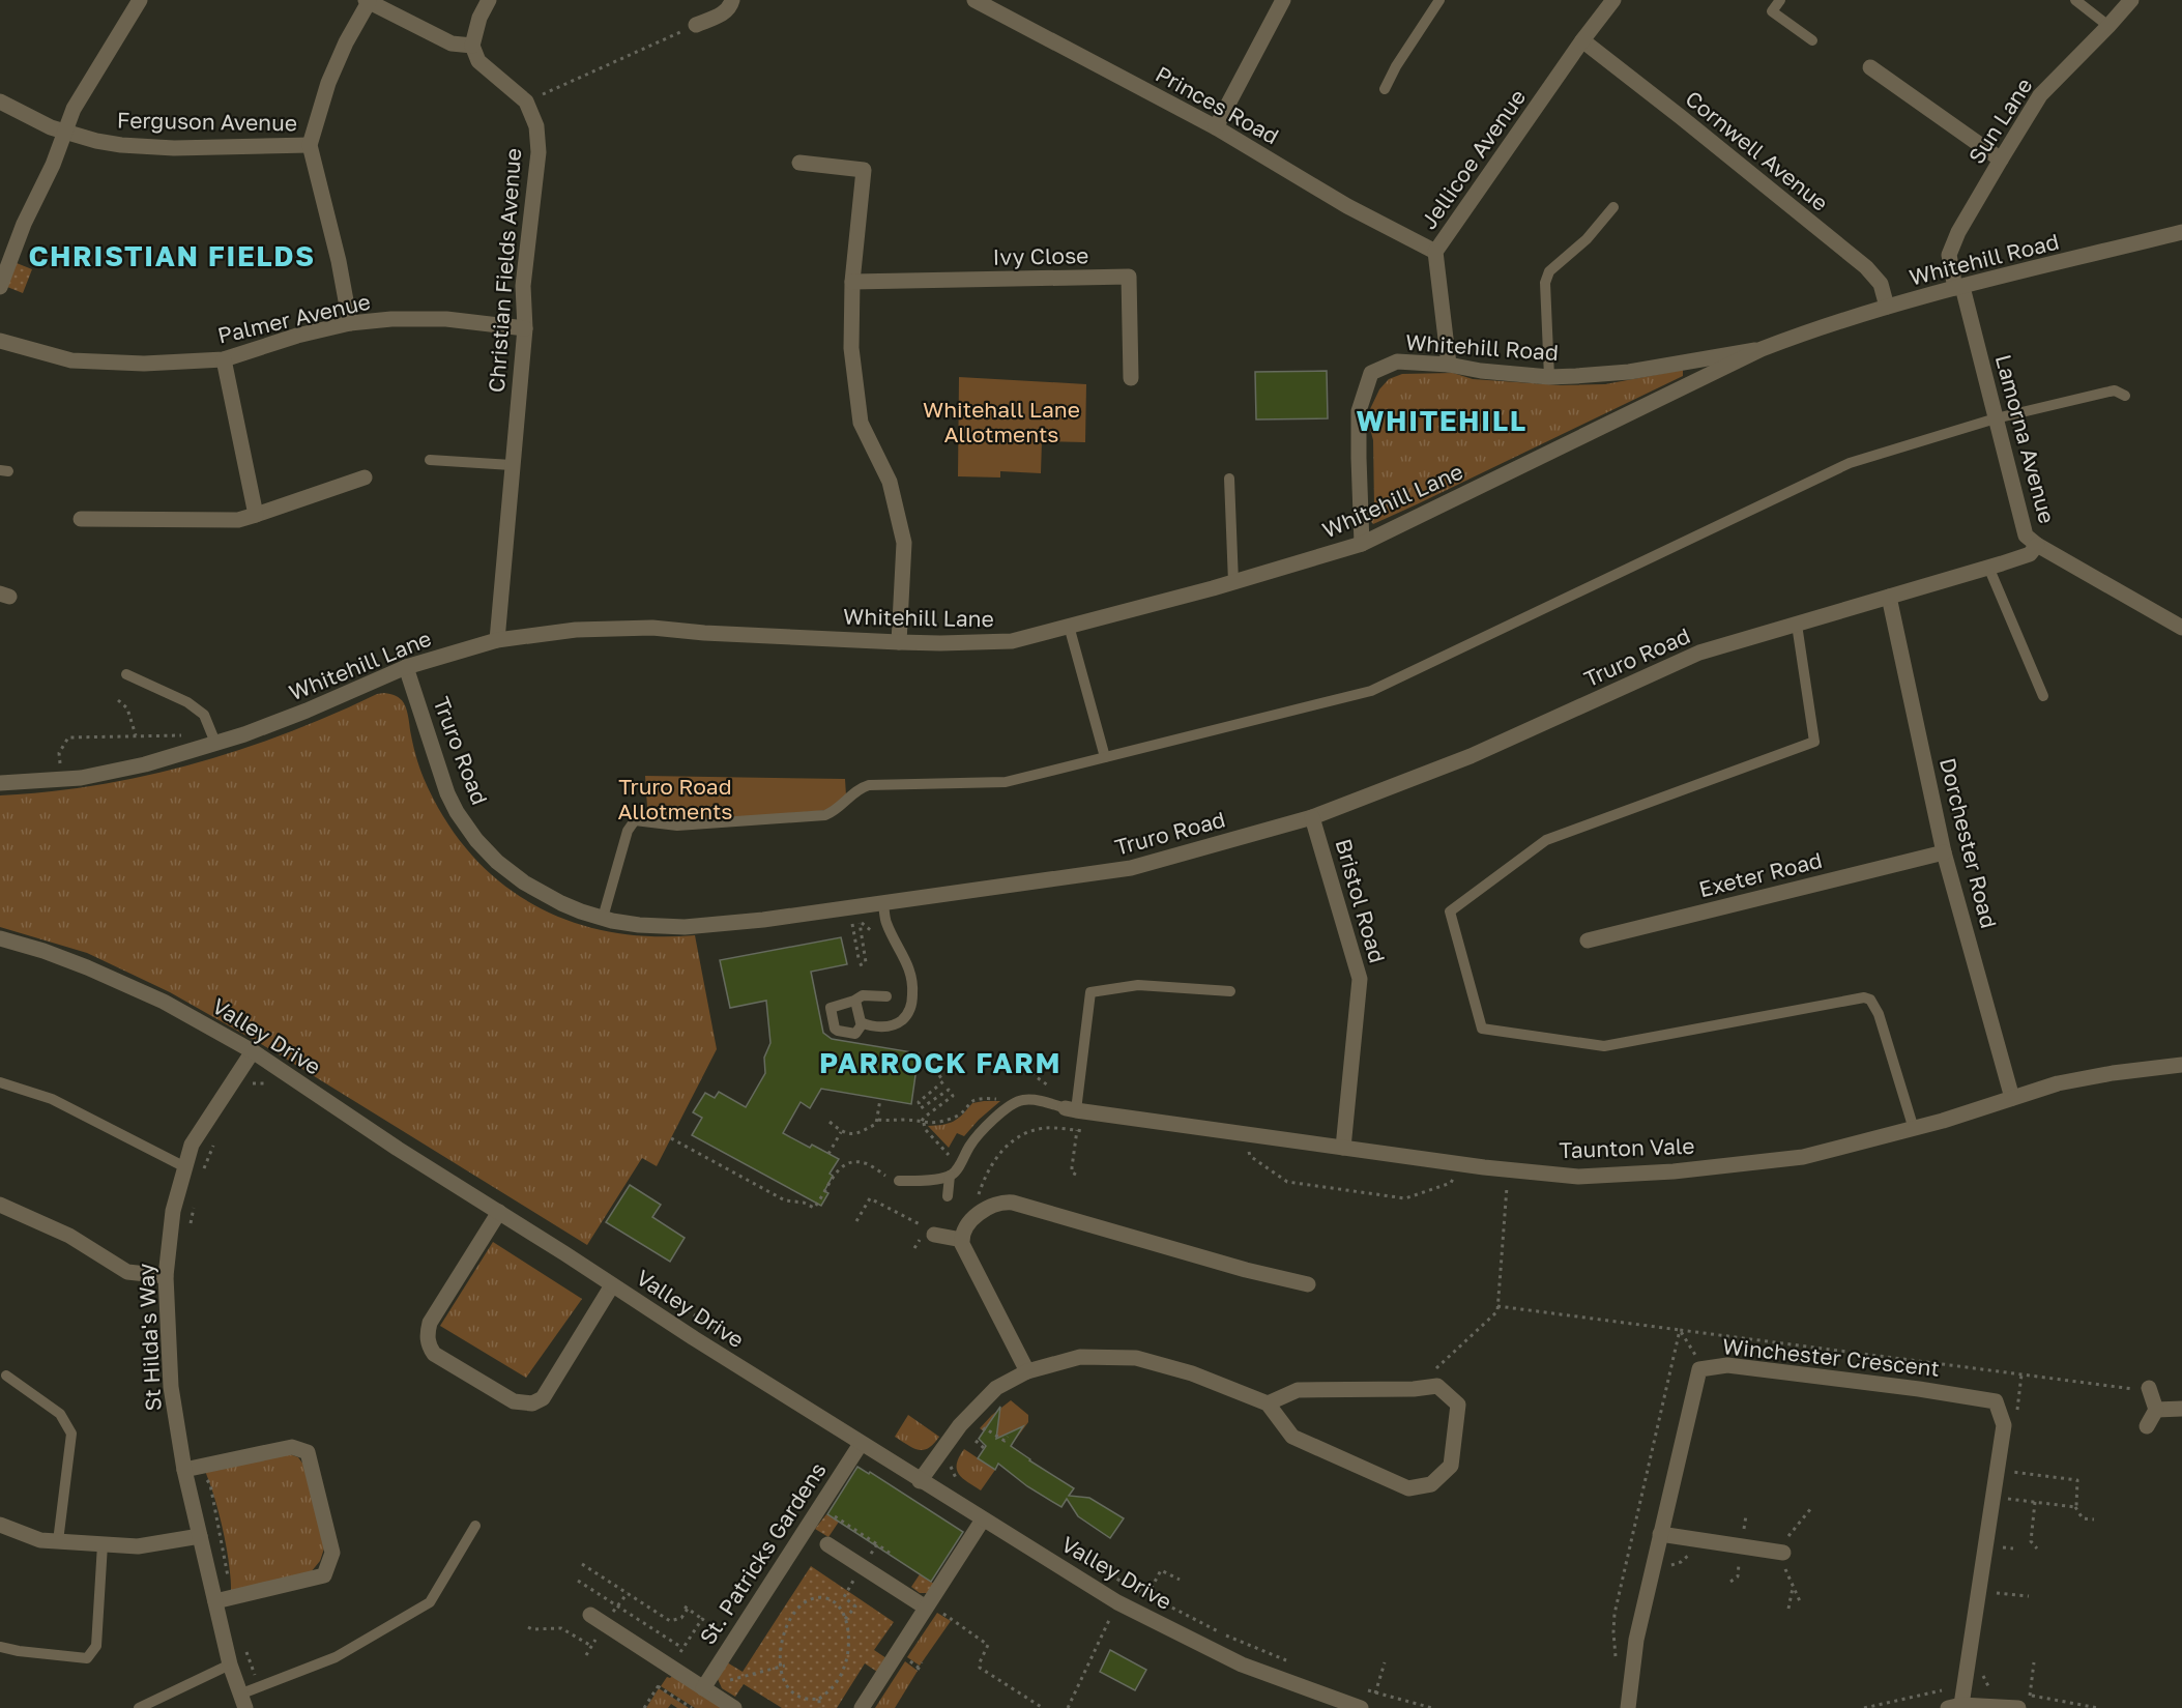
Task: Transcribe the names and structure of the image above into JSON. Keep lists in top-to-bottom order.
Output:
{
  "streets": {
    "street": [
      "Princes Road",
      "Sun Lane",
      "Ferguson Avenue",
      "Cornwell Avenue",
      "Jellicoe Avenue",
      "Ivy Close",
      "Whitehill Road",
      "Christian Fields Avenue",
      "Palmer Avenue",
      "Lamorna Avenue",
      "Whitehill Lane",
      "Truro Road",
      "Dorchester Road",
      "Exeter Road",
      "Bristol Road",
      "Valley Drive",
      "Taunton Vale",
      "St Hilda's Way",
      "Winchester Crescent",
      "St. Patricks Gardens"
    ]
  },
  "crossings": [
    ["Princes Road", "Jellicoe Avenue"],
    ["Sun Lane", "Whitehill Road"],
    ["Sun Lane", "Lamorna Avenue"],
    ["Cornwell Avenue", "Jellicoe Avenue"],
    ["Cornwell Avenue", "Whitehill Road"],
    ["Jellicoe Avenue", "Whitehill Road"],
    ["Whitehill Road", "Lamorna Avenue"],
    ["Whitehill Road", "Whitehill Lane"],
    ["Christian Fields Avenue", "Palmer Avenue"],
    ["Christian Fields Avenue", "Whitehill Lane"],
    ["Lamorna Avenue", "Truro Road"],
    ["Whitehill Lane", "Truro Road"],
    ["Truro Road", "Dorchester Road"],
    ["Truro Road", "Bristol Road"],
    ["Dorchester Road", "Exeter Road"],
    ["Dorchester Road", "Taunton Vale"],
    ["Bristol Road", "Taunton Vale"],
    ["Valley Drive", "St Hilda's Way"],
    ["Valley Drive", "St. Patricks Gardens"]
  ],
  "districts": ["CHRISTIAN FIELDS", "WHITEHILL", "PARROCK FARM"],
  "parks": ["Whitehall Lane Allotments", "Truro Road Allotments"]
}
